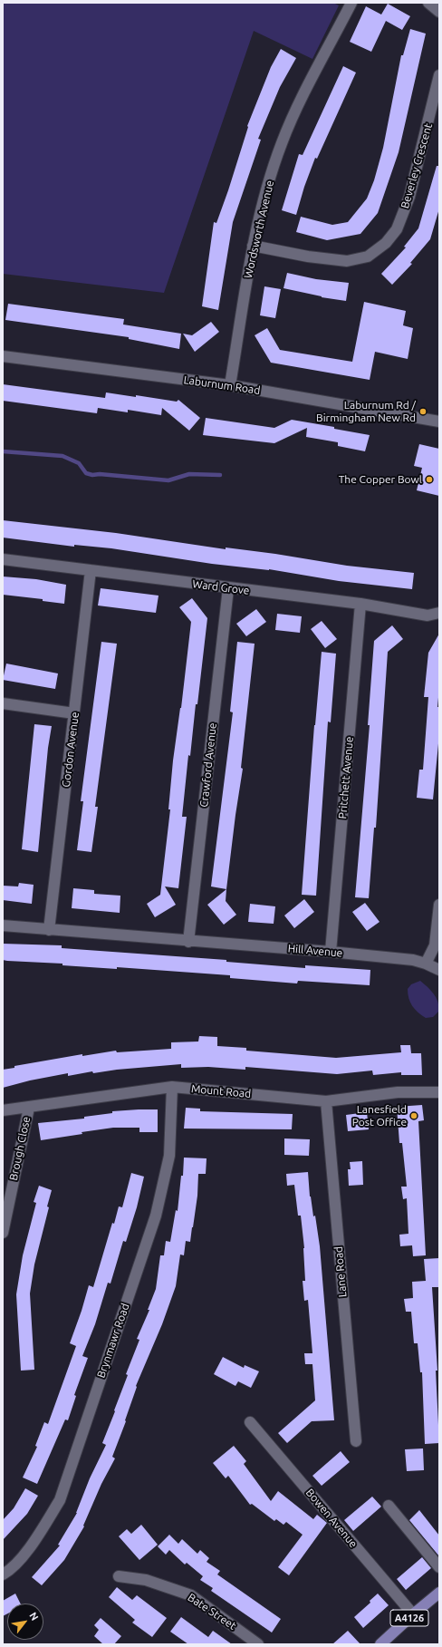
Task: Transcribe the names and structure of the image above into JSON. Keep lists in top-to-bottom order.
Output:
{
  "streets": {
    "main road": ["A4126"],
    "street": [
      "Beverley Crescent",
      "Wordsworth Avenue",
      "Laburnum Road",
      "Ward Grove",
      "Gordon Avenue",
      "Crawford Avenue",
      "Pritchett Avenue",
      "Hill Avenue",
      "Mount Road",
      "Brough Close",
      "Lane Road",
      "Brynmawr Road",
      "Bowen Avenue",
      "Bate Street"
    ]
  },
  "crossings": [
    ["Beverley Crescent", "Wordsworth Avenue"],
    ["Wordsworth Avenue", "Laburnum Road"],
    ["Ward Grove", "Gordon Avenue"],
    ["Ward Grove", "Crawford Avenue"],
    ["Ward Grove", "Pritchett Avenue"],
    ["Gordon Avenue", "Hill Avenue"],
    ["Crawford Avenue", "Hill Avenue"],
    ["Pritchett Avenue", "Hill Avenue"],
    ["Mount Road", "Brough Close"],
    ["Mount Road", "Lane Road"],
    ["Mount Road", "Brynmawr Road"],
    ["Bowen Avenue", "A4126"]
  ],
  "places": ["Laburnum Rd / Birmingham New Rd", "The Copper Bowl", "Lanesfield Post Office"],
  "north": "top right"
}
